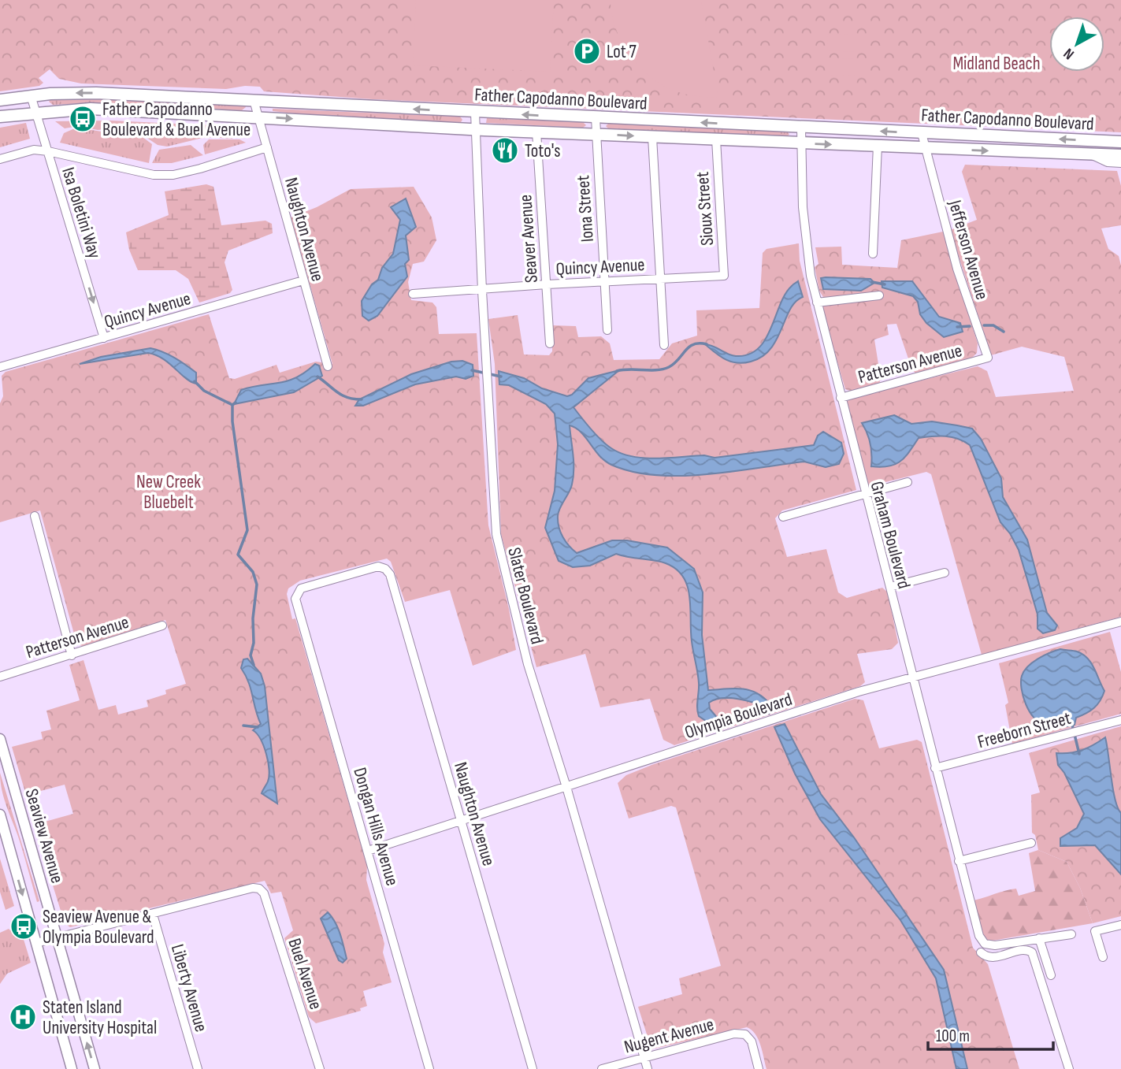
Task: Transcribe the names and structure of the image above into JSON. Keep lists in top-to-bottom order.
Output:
{
  "streets": {
    "main road": ["Father Capodanno Boulevard"],
    "street": [
      "Iona Street",
      "Sioux Street",
      "Isa Boletini Way",
      "Naughton Avenue",
      "Seaver Avenue",
      "Jefferson Avenue",
      "Quincy Avenue",
      "Patterson Avenue",
      "Graham Boulevard",
      "Slater Boulevard",
      "Olympia Boulevard",
      "Freeborn Street",
      "Dongan Hills Avenue",
      "Seaview Avenue",
      "Buel Avenue",
      "Liberty Avenue",
      "Nugent Avenue"
    ]
  },
  "crossings": [
    ["Father Capodanno Boulevard", "Iona Street"],
    ["Father Capodanno Boulevard", "Sioux Street"],
    ["Father Capodanno Boulevard", "Isa Boletini Way"],
    ["Father Capodanno Boulevard", "Naughton Avenue"],
    ["Father Capodanno Boulevard", "Seaver Avenue"],
    ["Father Capodanno Boulevard", "Jefferson Avenue"],
    ["Father Capodanno Boulevard", "Graham Boulevard"],
    ["Father Capodanno Boulevard", "Slater Boulevard"],
    ["Iona Street", "Quincy Avenue"],
    ["Sioux Street", "Quincy Avenue"],
    ["Isa Boletini Way", "Quincy Avenue"],
    ["Naughton Avenue", "Quincy Avenue"],
    ["Naughton Avenue", "Olympia Boulevard"],
    ["Naughton Avenue", "Dongan Hills Avenue"],
    ["Seaver Avenue", "Quincy Avenue"],
    ["Jefferson Avenue", "Patterson Avenue"],
    ["Quincy Avenue", "Slater Boulevard"],
    ["Patterson Avenue", "Graham Boulevard"],
    ["Graham Boulevard", "Olympia Boulevard"],
    ["Graham Boulevard", "Freeborn Street"],
    ["Slater Boulevard", "Olympia Boulevard"],
    ["Slater Boulevard", "Nugent Avenue"],
    ["Olympia Boulevard", "Dongan Hills Avenue"],
    ["Buel Avenue", "Liberty Avenue"]
  ],
  "one_way": ["Isa Boletini Way"],
  "parks": ["Midland Beach", "New Creek Bluebelt"],
  "places": {
    "parking": ["Lot 7"],
    "bus stop": ["Father Capodanno Boulevard & Buel Avenue", "Seaview Avenue & Olympia Boulevard"],
    "restaurant": ["Toto's"],
    "hospital": ["Staten Island University Hospital"]
  },
  "scale_bar": "100 m",
  "north": "bottom left"
}
